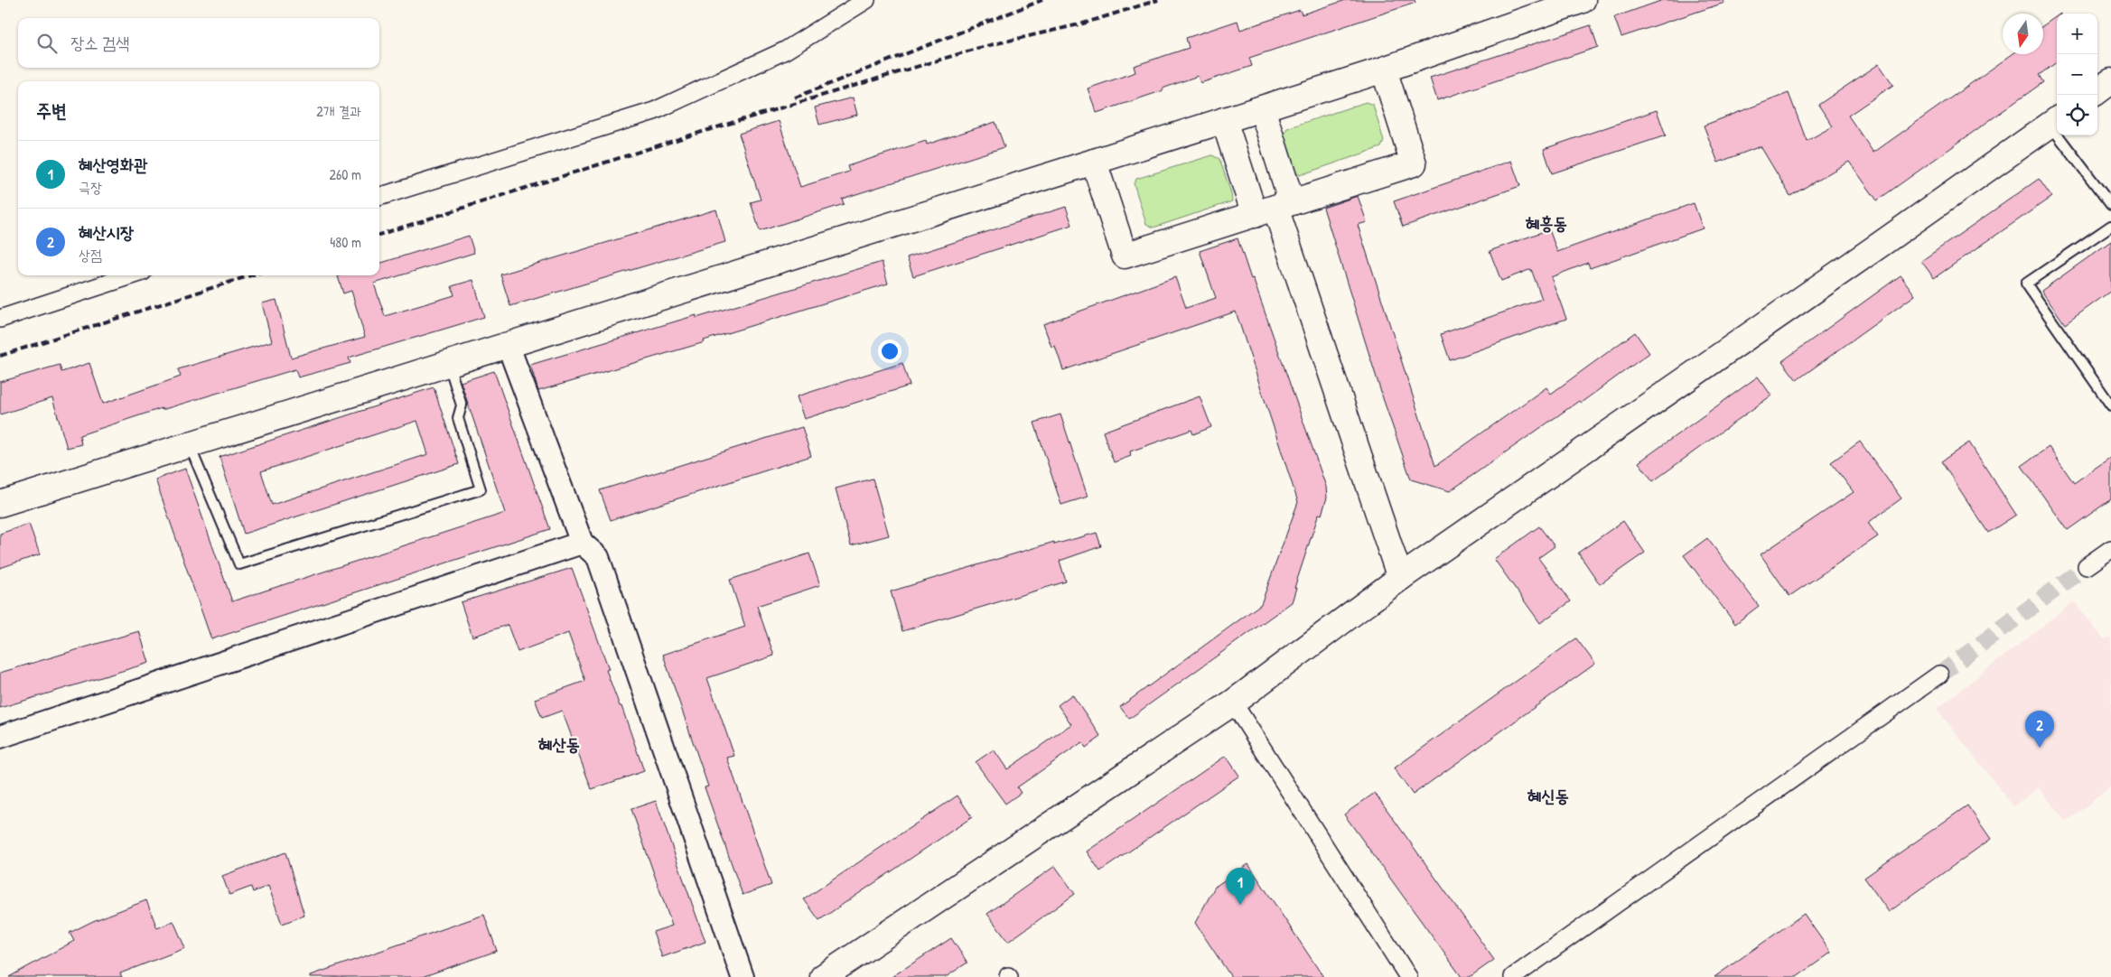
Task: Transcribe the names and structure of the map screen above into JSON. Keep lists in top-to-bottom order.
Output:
{
  "districts": ["혜흥동", "혜산동", "혜신동"],
  "north": "bottom",
  "page": {
    "map_buttons": ["+", "−"],
    "search": "장소 검색",
    "heading": ["주변", "2개 결과"],
    "list": [
      {
        "mark": "1",
        "name": "혜산영화관",
        "note": "극장",
        "value": "260 m"
      },
      {
        "mark": "2",
        "name": "혜산시장",
        "note": "상점",
        "value": "480 m"
      }
    ],
    "pins": ["2", "1"]
  }
}
